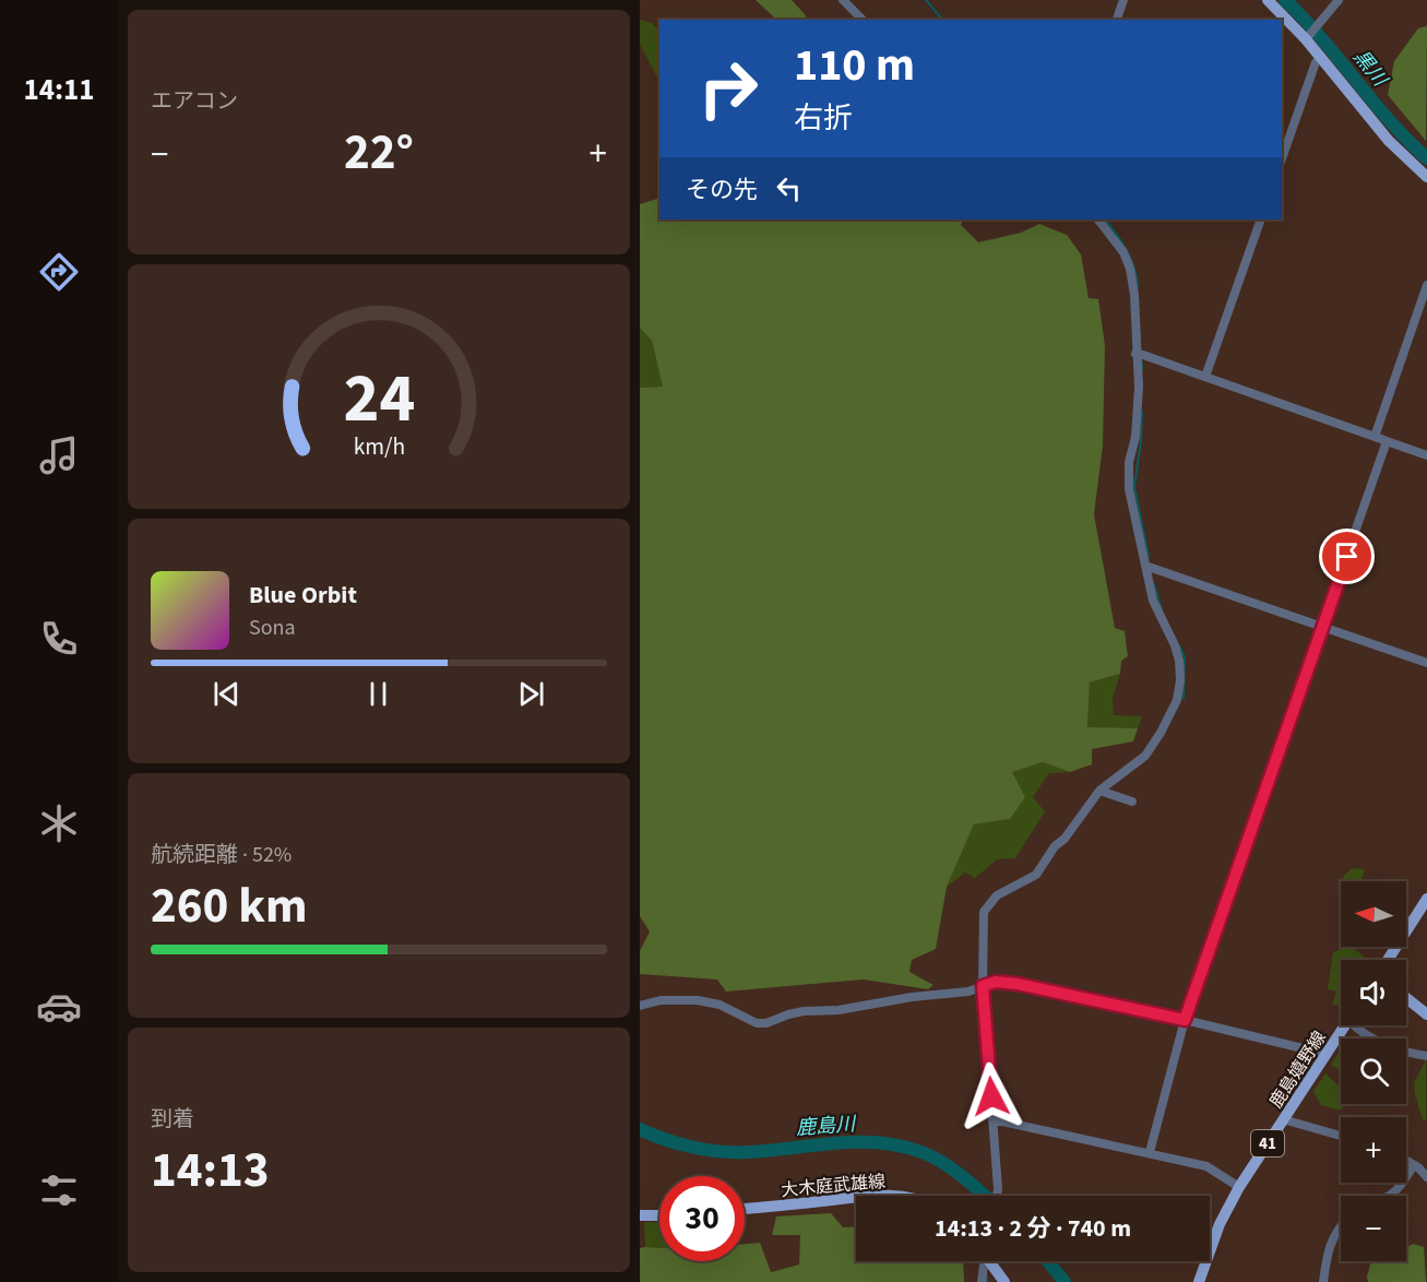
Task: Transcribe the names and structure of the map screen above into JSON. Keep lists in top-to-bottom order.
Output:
{
  "streets": {
    "main road": ["鹿島嬉野線", "41", "大木庭武雄線"]
  },
  "water": ["黒川", "鹿島川"],
  "north": "left",
  "page": {
    "tabs": "14:11",
    "tile": [
      "エアコン",
      ["航続距離 · 52%", "260 km"],
      ["到着", "14:13"]
    ],
    "turn": ["110 m", "右折"],
    "heat": ["−", "22°", "+"],
    "then": "その先",
    "song": ["Blue Orbit", "Sona"],
    "map_buttons": ["+", "−"],
    "limit": "30",
    "trip": "14:13 · 2 分 · 740 m",
    "gauge": ["24", "km/h"]
  }
}
